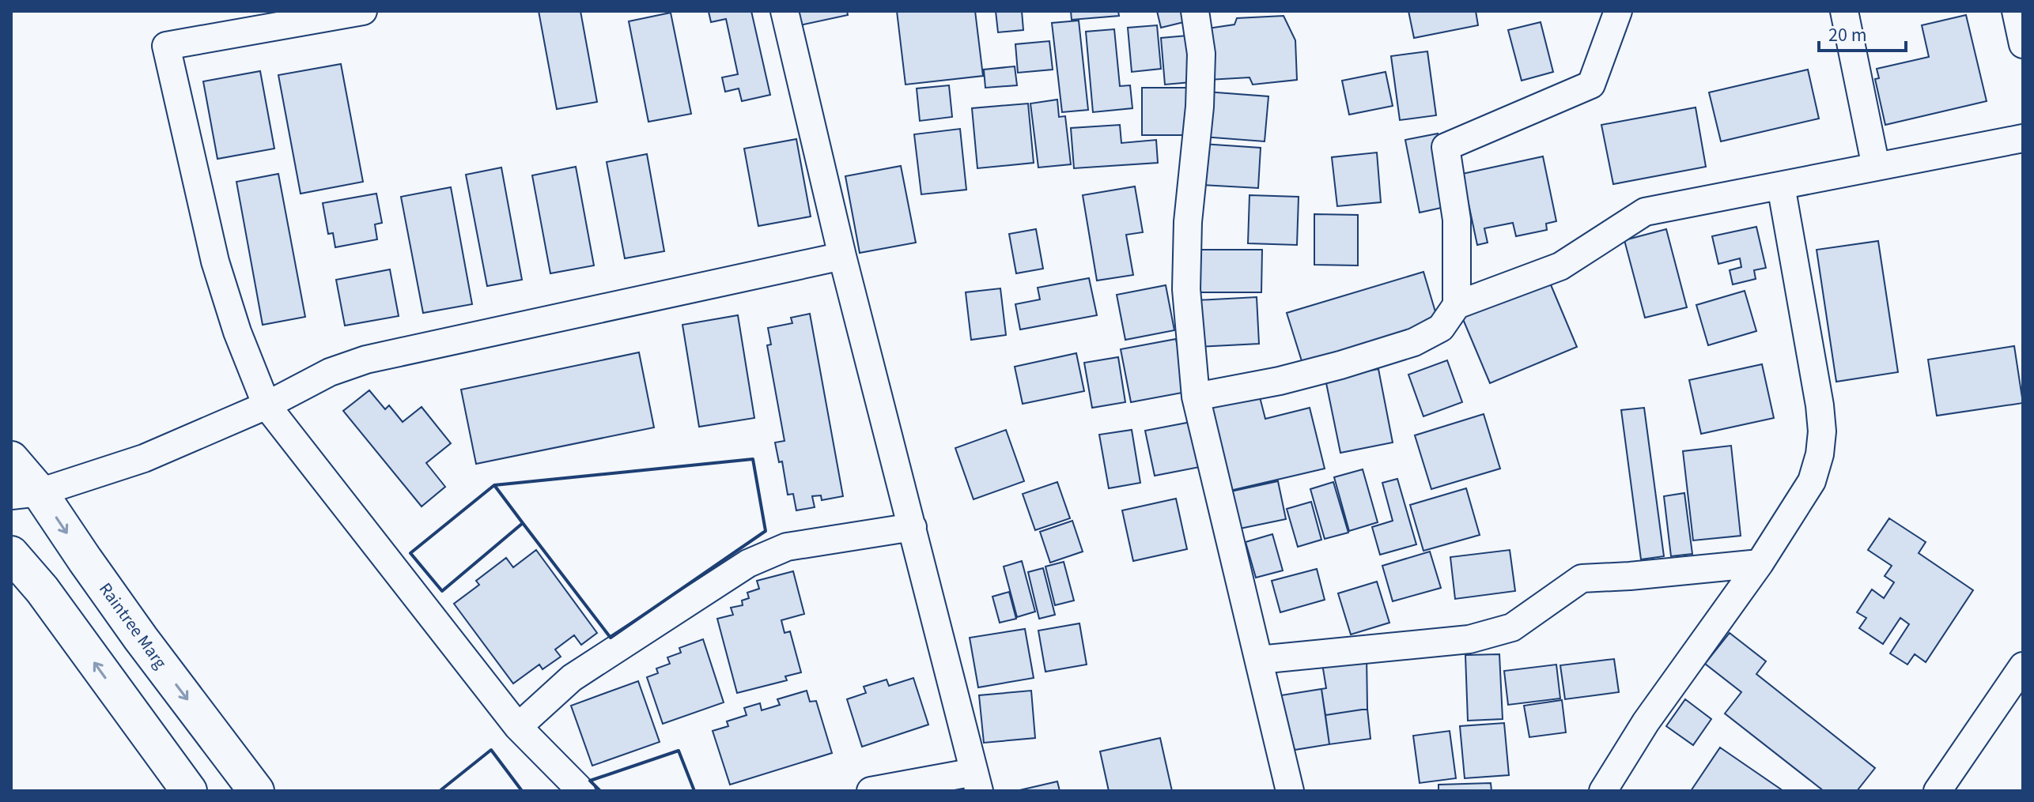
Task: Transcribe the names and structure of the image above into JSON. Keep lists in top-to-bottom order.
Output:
{
  "streets": {
    "main road": ["Raintree Marg"]
  },
  "scale_bar": "20 m"
}
